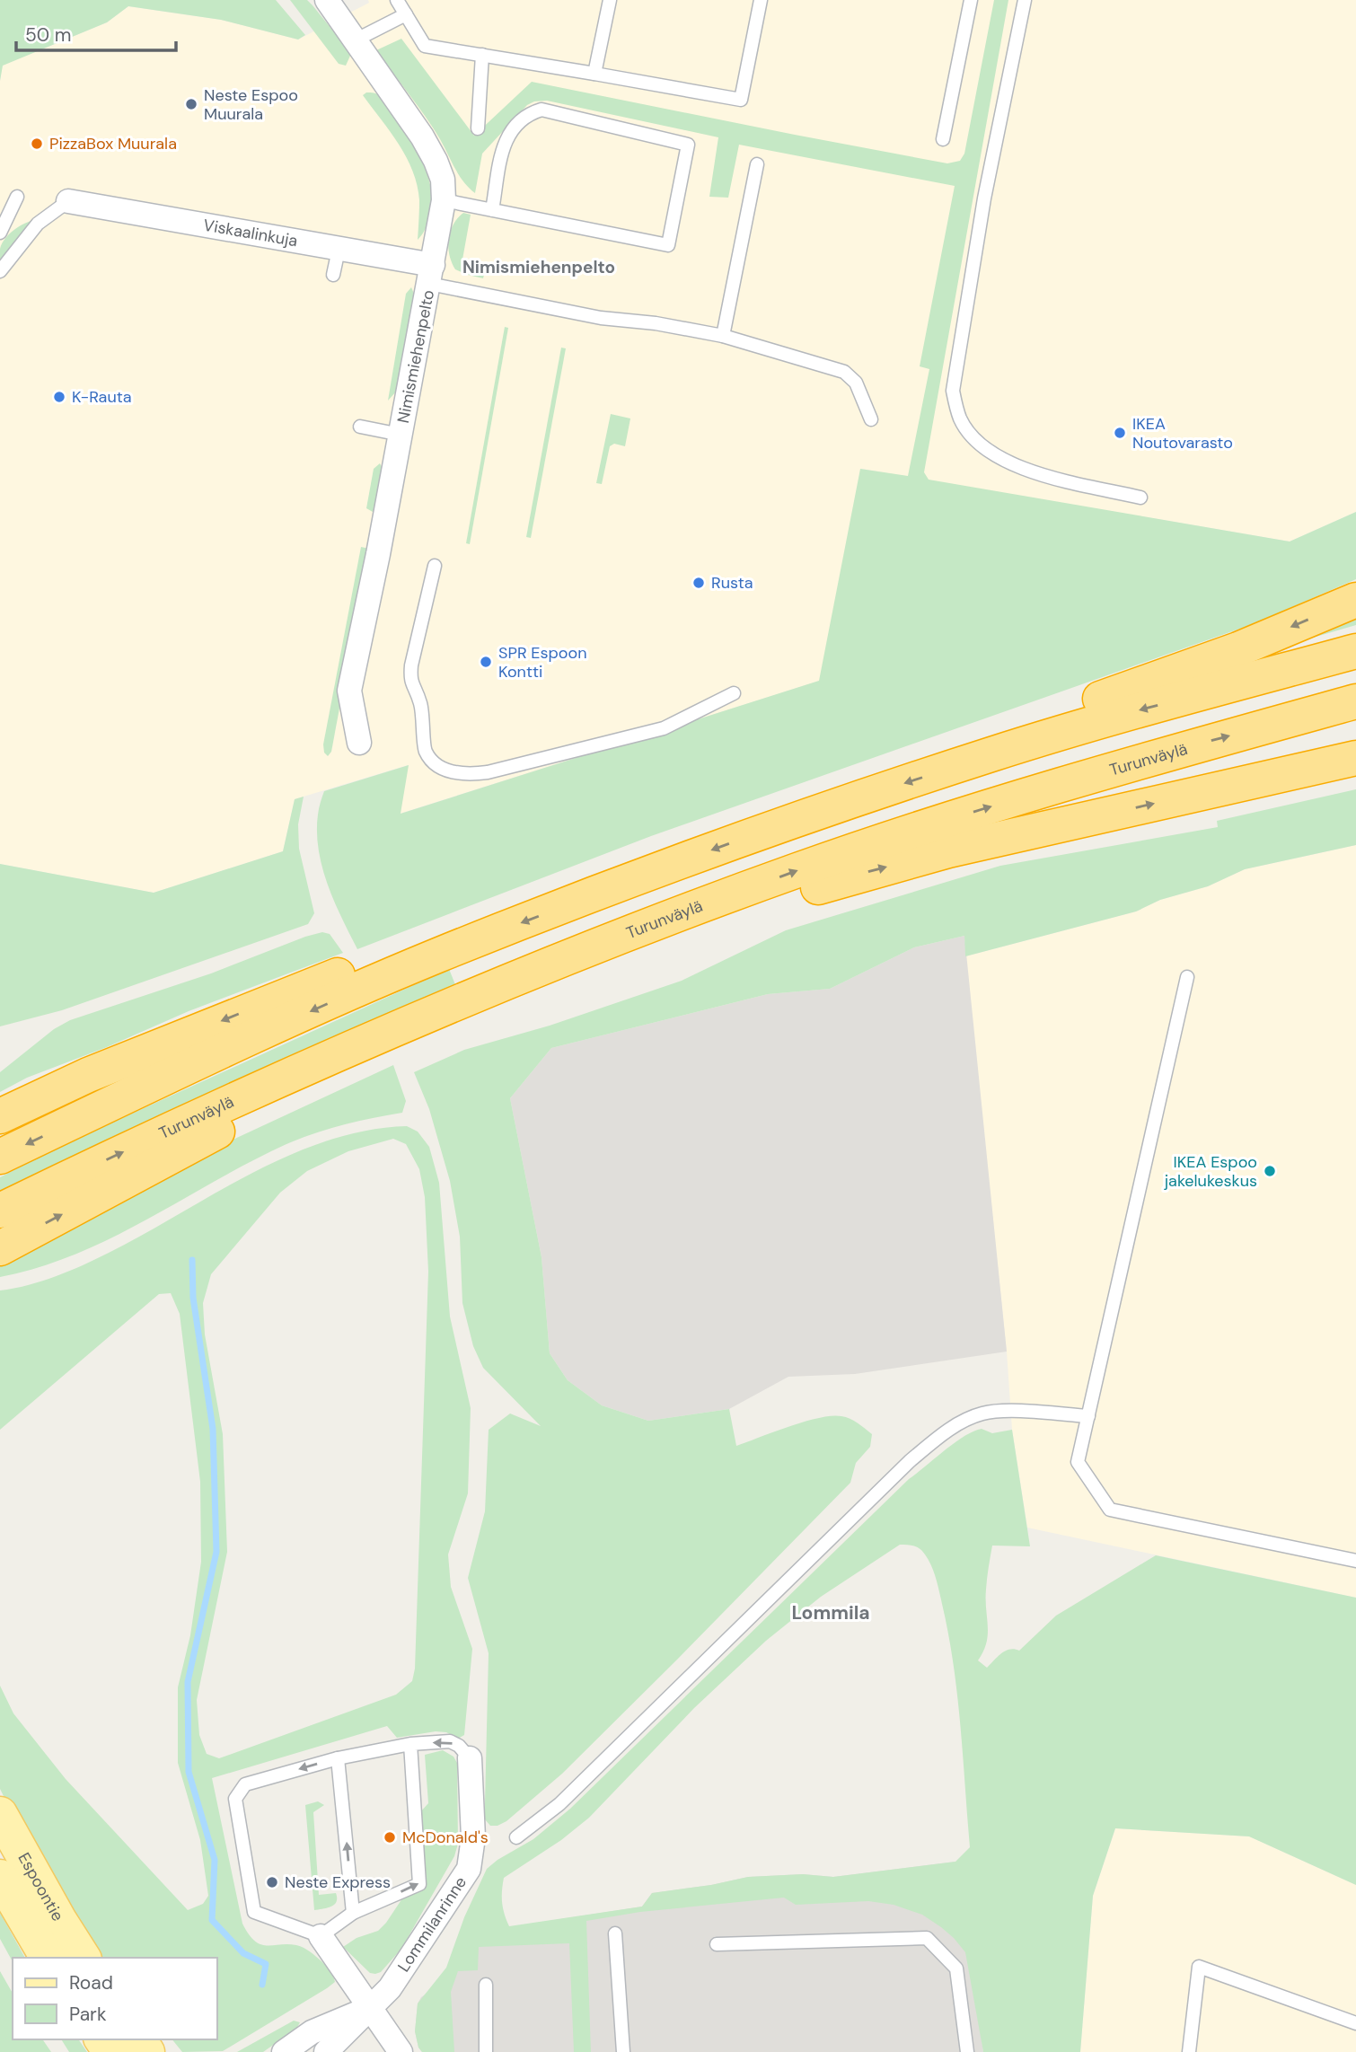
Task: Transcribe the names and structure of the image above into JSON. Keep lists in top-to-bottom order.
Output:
{
  "streets": {
    "highway": ["Turunväylä"],
    "main road": ["Espoontie"],
    "street": ["Viskaalinkuja", "Nimismiehenpelto", "Lommilanrinne"]
  },
  "crossings": [
    ["Viskaalinkuja", "Nimismiehenpelto"]
  ],
  "districts": ["Nimismiehenpelto", "Lommila"],
  "places": [
    "Neste Espoo Muurala",
    "PizzaBox Muurala",
    "K-Rauta",
    "IKEA Noutovarasto",
    "Rusta",
    "SPR Espoon Kontti",
    "IKEA Espoo jakelukeskus",
    "McDonald's",
    "Neste Express"
  ],
  "legend": ["Road", "Park"],
  "scale_bar": "50 m"
}
